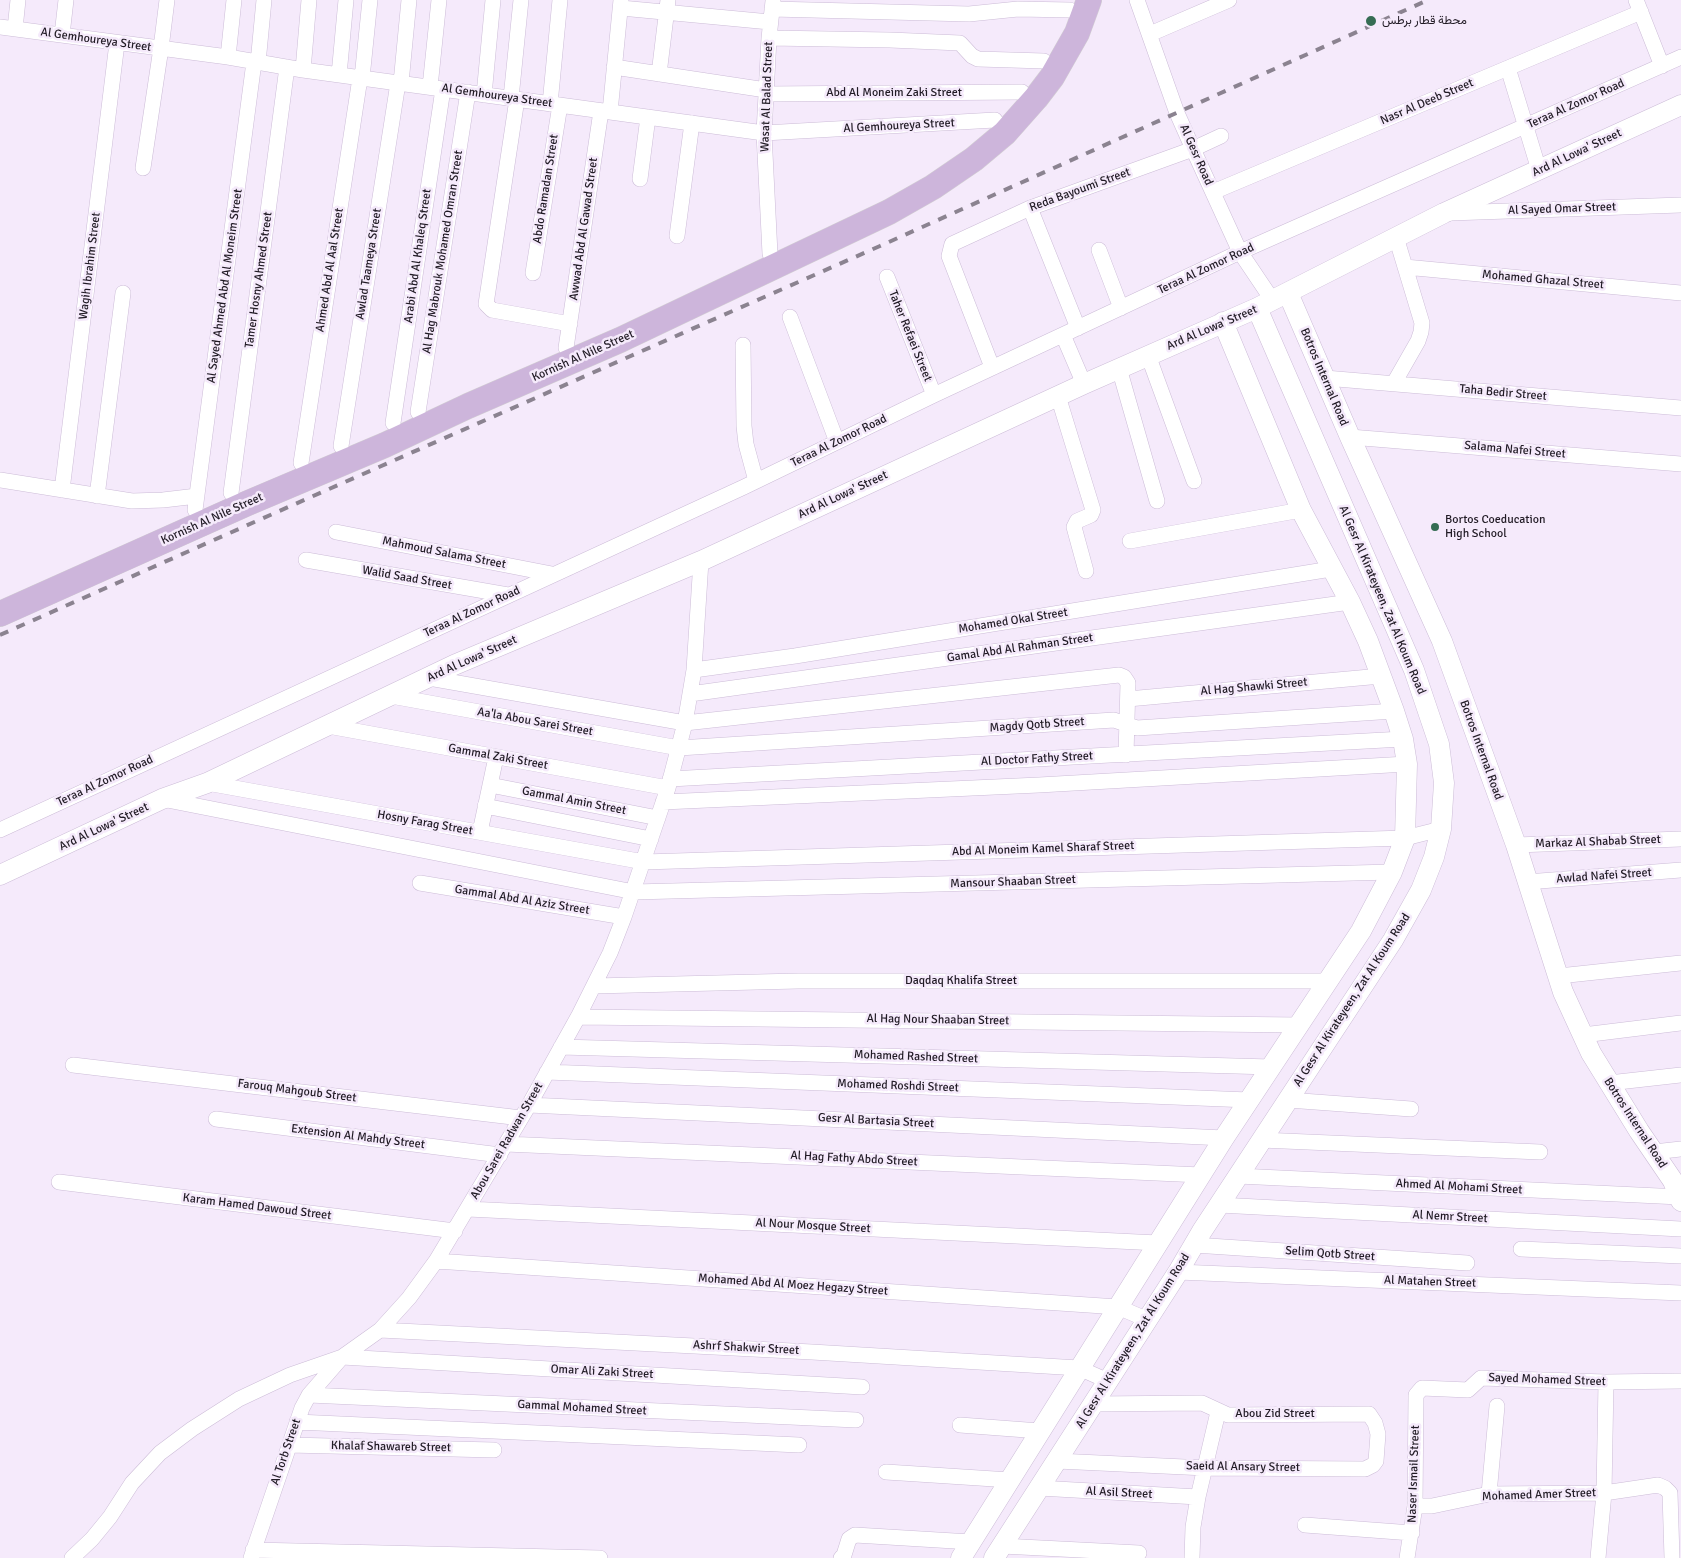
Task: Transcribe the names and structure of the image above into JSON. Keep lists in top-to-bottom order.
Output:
{
  "streets": {
    "main road": ["Kornish Al Nile Street"],
    "street": [
      "Al Gemhoureya Street",
      "Abd Al Moneim Zaki Street",
      "Wasat Al Balad Street",
      "Nasr Al Deeb Street",
      "Teraa Al Zomor Road",
      "Ard Al Lowa' Street",
      "Al Gesr Road",
      "Abdo Ramadan Street",
      "Reda Bayoumi Street",
      "Al Sayed Omar Street",
      "Awwad Abd Al Gawad Street",
      "Al Hag Mabrouk Mohamed Omran Street",
      "Arabi Abd Al Khaleq Street",
      "Awlad Taameya Street",
      "Wagih Ibrahim Street",
      "Ahmed Abd Al Aal Street",
      "Tamer Hosny Ahmed Street",
      "Mohamed Ghazal Street",
      "Al Sayed Ahmed Abd Al Moneim Street",
      "Taher Refaei Street",
      "Botros Internal Road",
      "Taha Bedir Street",
      "Salama Nafei Street",
      "Mahmoud Salama Street",
      "Walid Saad Street",
      "Al Gesr Al Kirateyeen, Zat Al Koum Road",
      "Mohamed Okal Street",
      "Gamal Abd Al Rahman Street",
      "Al Hag Shawki Street",
      "Aa'la Abou Sarei Street",
      "Magdy Qotb Street",
      "Gammal Zaki Street",
      "Al Doctor Fathy Street",
      "Gammal Amin Street",
      "Hosny Farag Street",
      "Markaz Al Shabab Street",
      "Abd Al Moneim Kamel Sharaf Street",
      "Awlad Nafei Street",
      "Mansour Shaaban Street",
      "Gammal Abd Al Aziz Street",
      "Daqdaq Khalifa Street",
      "Al Hag Nour Shaaban Street",
      "Mohamed Rashed Street",
      "Mohamed Roshdi Street",
      "Farouq Mahgoub Street",
      "Gesr Al Bartasia Street",
      "Extension Al Mahdy Street",
      "Abou Sarei Radwan Street",
      "Al Hag Fathy Abdo Street",
      "Ahmed Al Mohami Street",
      "Karam Hamed Dawoud Street",
      "Al Nemr Street",
      "Al Nour Mosque Street",
      "Selim Qotb Street",
      "Al Matahen Street",
      "Mohamed Abd Al Moez Hegazy Street",
      "Ashrf Shakwir Street",
      "Omar Ali Zaki Street",
      "Sayed Mohamed Street",
      "Gammal Mohamed Street",
      "Abou Zid Street",
      "Khalaf Shawareb Street",
      "Al Torb Street",
      "Saeid Al Ansary Street",
      "Naser Ismail Street",
      "Al Asil Street",
      "Mohamed Amer Street"
    ]
  },
  "crossings": [
    ["Al Gemhoureya Street", "Wasat Al Balad Street"],
    ["Al Gemhoureya Street", "Abdo Ramadan Street"],
    ["Al Gemhoureya Street", "Awwad Abd Al Gawad Street"],
    ["Al Gemhoureya Street", "Al Hag Mabrouk Mohamed Omran Street"],
    ["Al Gemhoureya Street", "Arabi Abd Al Khaleq Street"],
    ["Al Gemhoureya Street", "Awlad Taameya Street"],
    ["Al Gemhoureya Street", "Wagih Ibrahim Street"],
    ["Al Gemhoureya Street", "Ahmed Abd Al Aal Street"],
    ["Al Gemhoureya Street", "Tamer Hosny Ahmed Street"],
    ["Al Gemhoureya Street", "Al Sayed Ahmed Abd Al Moneim Street"],
    ["Al Gemhoureya Street", "Kornish Al Nile Street"],
    ["Abd Al Moneim Zaki Street", "Wasat Al Balad Street"],
    ["Abd Al Moneim Zaki Street", "Awwad Abd Al Gawad Street"],
    ["Abd Al Moneim Zaki Street", "Kornish Al Nile Street"],
    ["Wasat Al Balad Street", "Kornish Al Nile Street"],
    ["Nasr Al Deeb Street", "Al Gesr Road"],
    ["Teraa Al Zomor Road", "Al Gesr Road"],
    ["Teraa Al Zomor Road", "Reda Bayoumi Street"],
    ["Teraa Al Zomor Road", "Taher Refaei Street"],
    ["Teraa Al Zomor Road", "Mahmoud Salama Street"],
    ["Teraa Al Zomor Road", "Walid Saad Street"],
    ["Ard Al Lowa' Street", "Al Gesr Road"],
    ["Ard Al Lowa' Street", "Al Sayed Omar Street"],
    ["Ard Al Lowa' Street", "Botros Internal Road"],
    ["Ard Al Lowa' Street", "Al Gesr Al Kirateyeen, Zat Al Koum Road"],
    ["Ard Al Lowa' Street", "Aa'la Abou Sarei Street"],
    ["Ard Al Lowa' Street", "Gammal Zaki Street"],
    ["Ard Al Lowa' Street", "Hosny Farag Street"],
    ["Ard Al Lowa' Street", "Mansour Shaaban Street"],
    ["Ard Al Lowa' Street", "Abou Sarei Radwan Street"],
    ["Al Gesr Road", "Reda Bayoumi Street"],
    ["Al Gesr Road", "Botros Internal Road"],
    ["Al Gesr Road", "Al Gesr Al Kirateyeen, Zat Al Koum Road"],
    ["Awwad Abd Al Gawad Street", "Kornish Al Nile Street"],
    ["Al Hag Mabrouk Mohamed Omran Street", "Kornish Al Nile Street"],
    ["Arabi Abd Al Khaleq Street", "Kornish Al Nile Street"],
    ["Awlad Taameya Street", "Kornish Al Nile Street"],
    ["Ahmed Abd Al Aal Street", "Kornish Al Nile Street"],
    ["Tamer Hosny Ahmed Street", "Kornish Al Nile Street"],
    ["Al Sayed Ahmed Abd Al Moneim Street", "Kornish Al Nile Street"],
    ["Botros Internal Road", "Taha Bedir Street"],
    ["Botros Internal Road", "Salama Nafei Street"],
    ["Botros Internal Road", "Al Gesr Al Kirateyeen, Zat Al Koum Road"],
    ["Botros Internal Road", "Markaz Al Shabab Street"],
    ["Botros Internal Road", "Awlad Nafei Street"],
    ["Botros Internal Road", "Ahmed Al Mohami Street"],
    ["Al Gesr Al Kirateyeen, Zat Al Koum Road", "Abd Al Moneim Kamel Sharaf Street"],
    ["Al Gesr Al Kirateyeen, Zat Al Koum Road", "Ahmed Al Mohami Street"],
    ["Al Gesr Al Kirateyeen, Zat Al Koum Road", "Al Nemr Street"],
    ["Al Gesr Al Kirateyeen, Zat Al Koum Road", "Selim Qotb Street"],
    ["Al Gesr Al Kirateyeen, Zat Al Koum Road", "Al Matahen Street"],
    ["Al Gesr Al Kirateyeen, Zat Al Koum Road", "Mohamed Abd Al Moez Hegazy Street"],
    ["Al Gesr Al Kirateyeen, Zat Al Koum Road", "Ashrf Shakwir Street"],
    ["Al Gesr Al Kirateyeen, Zat Al Koum Road", "Abou Zid Street"],
    ["Al Gesr Al Kirateyeen, Zat Al Koum Road", "Saeid Al Ansary Street"],
    ["Al Gesr Al Kirateyeen, Zat Al Koum Road", "Al Asil Street"],
    ["Mohamed Okal Street", "Abou Sarei Radwan Street"],
    ["Gamal Abd Al Rahman Street", "Abou Sarei Radwan Street"],
    ["Aa'la Abou Sarei Street", "Magdy Qotb Street"],
    ["Aa'la Abou Sarei Street", "Abou Sarei Radwan Street"],
    ["Magdy Qotb Street", "Abou Sarei Radwan Street"],
    ["Gammal Zaki Street", "Al Doctor Fathy Street"],
    ["Gammal Zaki Street", "Abou Sarei Radwan Street"],
    ["Al Doctor Fathy Street", "Abou Sarei Radwan Street"],
    ["Gammal Amin Street", "Abou Sarei Radwan Street"],
    ["Hosny Farag Street", "Abd Al Moneim Kamel Sharaf Street"],
    ["Hosny Farag Street", "Abou Sarei Radwan Street"],
    ["Abd Al Moneim Kamel Sharaf Street", "Abou Sarei Radwan Street"],
    ["Mansour Shaaban Street", "Abou Sarei Radwan Street"],
    ["Gammal Abd Al Aziz Street", "Abou Sarei Radwan Street"],
    ["Daqdaq Khalifa Street", "Abou Sarei Radwan Street"],
    ["Al Hag Nour Shaaban Street", "Abou Sarei Radwan Street"],
    ["Mohamed Rashed Street", "Abou Sarei Radwan Street"],
    ["Mohamed Roshdi Street", "Abou Sarei Radwan Street"],
    ["Farouq Mahgoub Street", "Gesr Al Bartasia Street"],
    ["Farouq Mahgoub Street", "Abou Sarei Radwan Street"],
    ["Gesr Al Bartasia Street", "Abou Sarei Radwan Street"],
    ["Extension Al Mahdy Street", "Abou Sarei Radwan Street"],
    ["Extension Al Mahdy Street", "Al Hag Fathy Abdo Street"],
    ["Abou Sarei Radwan Street", "Al Hag Fathy Abdo Street"],
    ["Abou Sarei Radwan Street", "Karam Hamed Dawoud Street"],
    ["Abou Sarei Radwan Street", "Al Nour Mosque Street"],
    ["Abou Sarei Radwan Street", "Mohamed Abd Al Moez Hegazy Street"],
    ["Abou Sarei Radwan Street", "Ashrf Shakwir Street"],
    ["Abou Sarei Radwan Street", "Omar Ali Zaki Street"],
    ["Abou Sarei Radwan Street", "Al Torb Street"],
    ["Omar Ali Zaki Street", "Al Torb Street"],
    ["Sayed Mohamed Street", "Naser Ismail Street"],
    ["Gammal Mohamed Street", "Al Torb Street"],
    ["Abou Zid Street", "Saeid Al Ansary Street"],
    ["Khalaf Shawareb Street", "Al Torb Street"],
    ["Naser Ismail Street", "Mohamed Amer Street"]
  ],
  "places": ["محطة قطار برطس", "Bortos Coeducation High School"]
}
